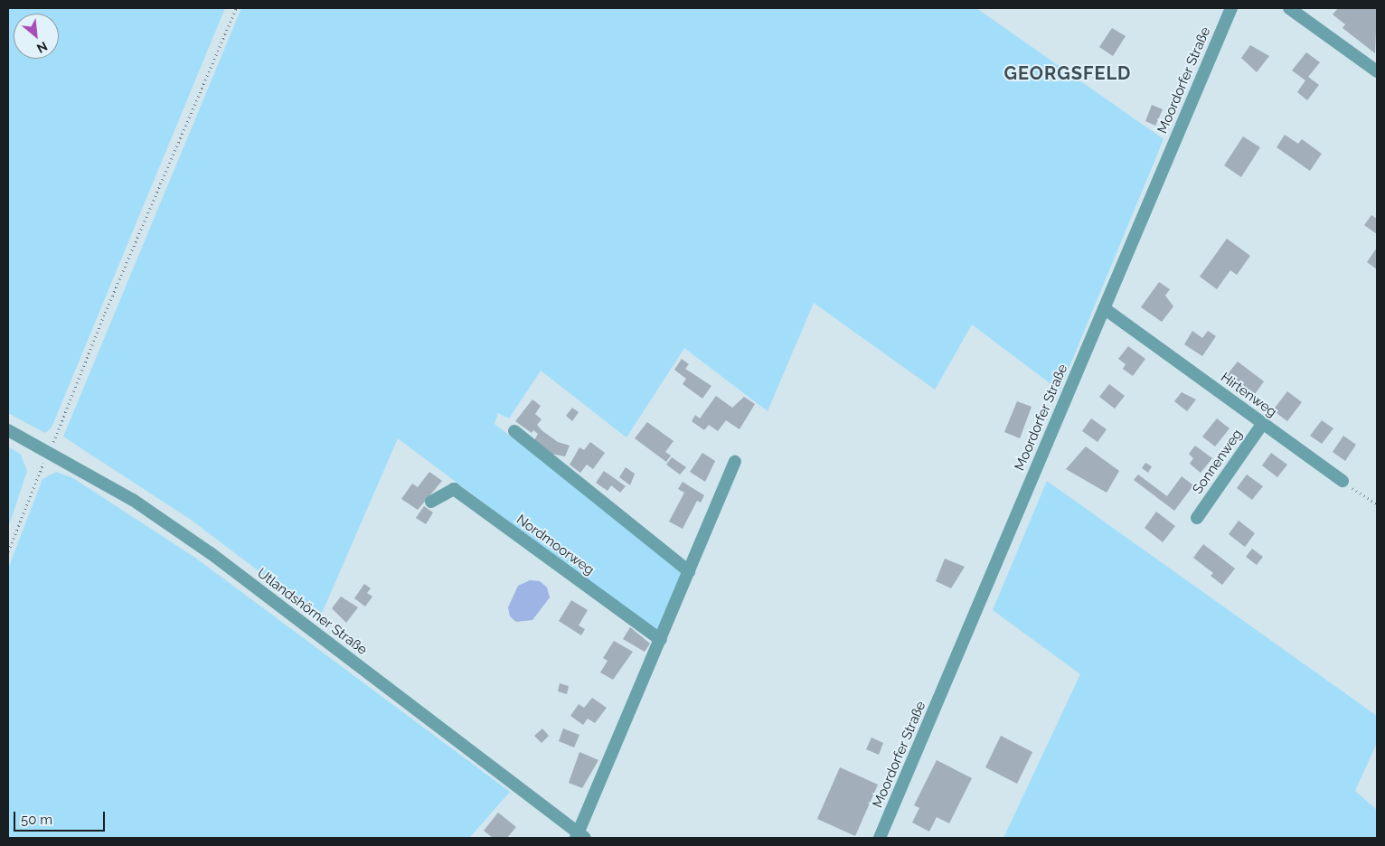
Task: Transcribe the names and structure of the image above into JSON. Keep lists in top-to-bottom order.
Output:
{
  "streets": {
    "street": [
      "Moordorfer Straße",
      "Hirtenweg",
      "Sonnenweg",
      "Nordmoorweg",
      "Utlandshörner Straße"
    ]
  },
  "crossings": [
    ["Moordorfer Straße", "Hirtenweg"],
    ["Hirtenweg", "Sonnenweg"]
  ],
  "districts": ["GEORGSFELD"],
  "scale_bar": "50 m",
  "north": "bottom right"
}
